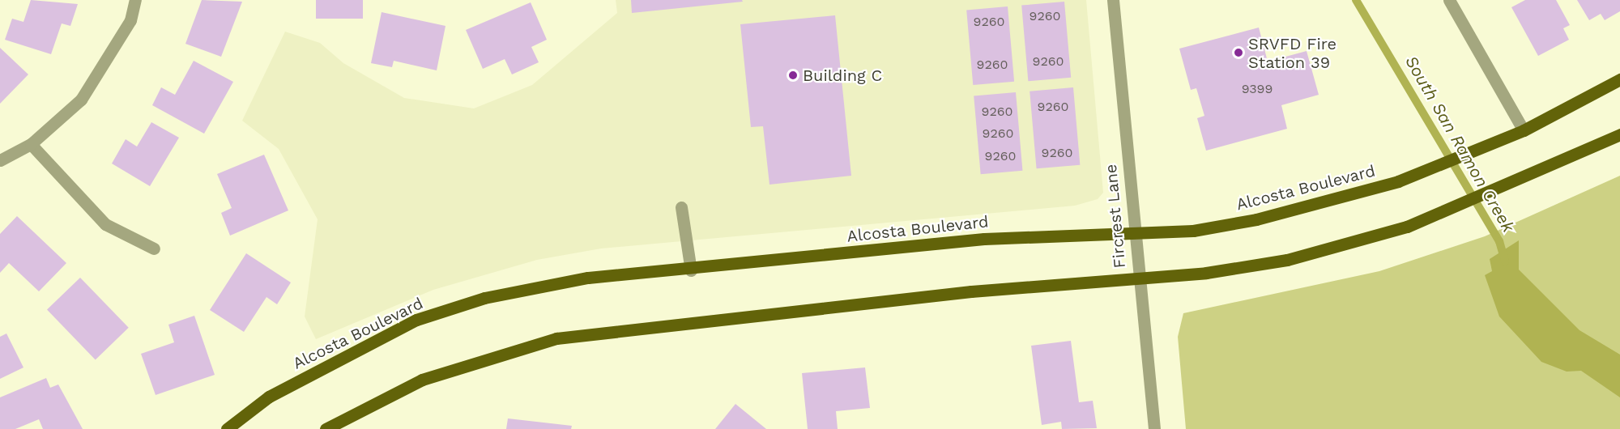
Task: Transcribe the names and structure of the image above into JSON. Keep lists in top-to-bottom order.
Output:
{
  "streets": {
    "main road": ["Alcosta Boulevard"],
    "street": ["Fircrest Lane"]
  },
  "crossings": [
    ["Alcosta Boulevard", "Fircrest Lane"]
  ],
  "water": ["South San Ramon Creek"],
  "places": ["SRVFD Fire Station 39", "Building C"],
  "house_numbers": [
    "9260",
    "9260",
    "9260",
    "9260",
    "9399",
    "9260",
    "9260",
    "9260",
    "9260",
    "9260"
  ]
}
